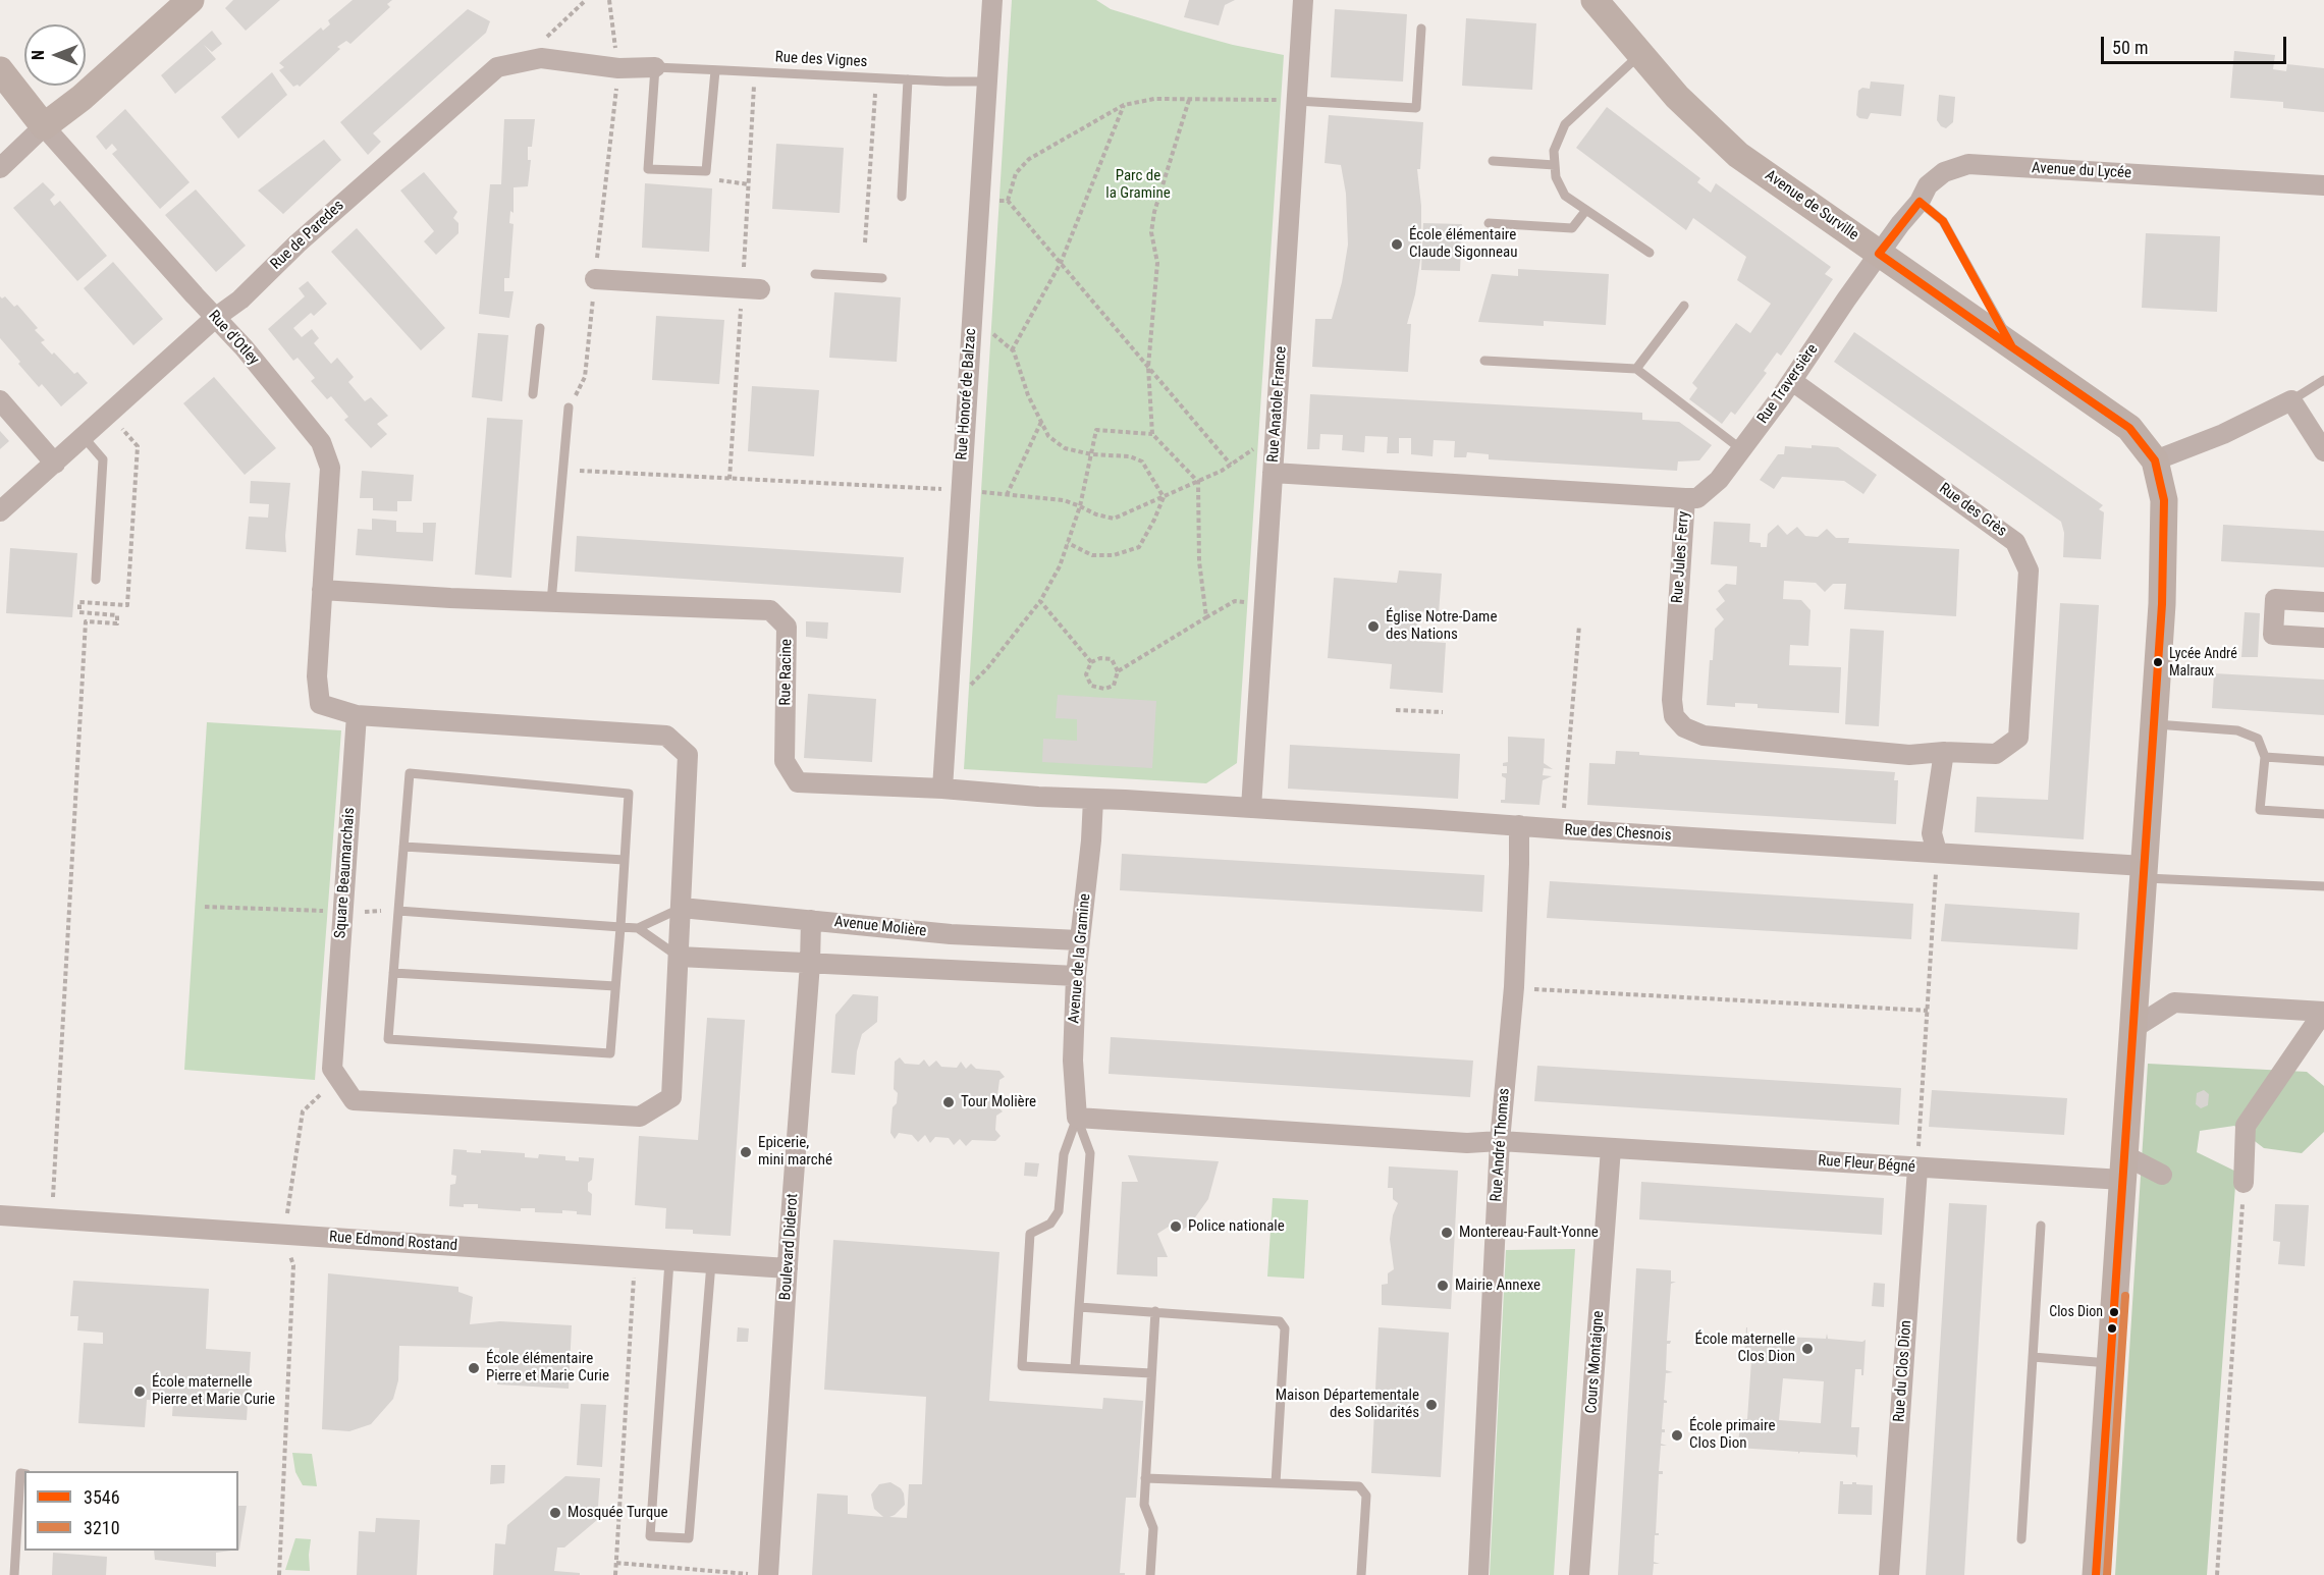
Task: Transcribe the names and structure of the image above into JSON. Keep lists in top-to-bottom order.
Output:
{
  "streets": {
    "street": [
      "Avenue du Lycée",
      "Avenue de Surville",
      "Rue de Paredes",
      "Rue d'Otley",
      "Rue Traversière",
      "Rue Honoré de Balzac",
      "Rue Anatole France",
      "Rue des Grès",
      "Rue Jules Ferry",
      "Rue Racine",
      "Rue des Chesnois",
      "Square Beaumarchais",
      "Avenue Molière",
      "Avenue de la Gramine",
      "Rue André Thomas",
      "Rue Fleur Bégné",
      "Rue Edmond Rostand",
      "Boulevard Diderot",
      "Cours Montaigne",
      "Rue du Clos Dion"
    ],
    "lane": ["Rue des Vignes"]
  },
  "crossings": [
    ["Rue des Vignes", "Rue de Paredes"],
    ["Rue des Vignes", "Rue Honoré de Balzac"],
    ["Avenue du Lycée", "Avenue de Surville"],
    ["Avenue du Lycée", "Rue Traversière"],
    ["Avenue de Surville", "Rue Traversière"],
    ["Avenue de Surville", "Rue des Chesnois"],
    ["Avenue de Surville", "Rue Fleur Bégné"],
    ["Rue de Paredes", "Rue d'Otley"],
    ["Rue d'Otley", "Rue Racine"],
    ["Rue d'Otley", "Square Beaumarchais"],
    ["Rue Traversière", "Rue des Grès"],
    ["Rue Traversière", "Rue Jules Ferry"],
    ["Rue Honoré de Balzac", "Rue Racine"],
    ["Rue Anatole France", "Rue Jules Ferry"],
    ["Rue Anatole France", "Rue des Chesnois"],
    ["Rue des Grès", "Rue Jules Ferry"],
    ["Rue Racine", "Rue des Chesnois"],
    ["Rue Racine", "Avenue de la Gramine"],
    ["Rue des Chesnois", "Avenue de la Gramine"],
    ["Rue des Chesnois", "Rue André Thomas"],
    ["Square Beaumarchais", "Avenue Molière"],
    ["Avenue Molière", "Avenue de la Gramine"],
    ["Avenue Molière", "Boulevard Diderot"],
    ["Avenue de la Gramine", "Rue Fleur Bégné"],
    ["Rue André Thomas", "Rue Fleur Bégné"],
    ["Rue Fleur Bégné", "Cours Montaigne"],
    ["Rue Fleur Bégné", "Rue du Clos Dion"],
    ["Rue Edmond Rostand", "Boulevard Diderot"]
  ],
  "parks": ["Parc de la Gramine"],
  "places": [
    "École élémentaire Claude Sigonneau",
    "Église Notre-Dame des Nations",
    "Lycée André Malraux",
    "Tour Molière",
    "Epicerie, mini marché",
    "Police nationale",
    "Montereau-Fault-Yonne",
    "Mairie Annexe",
    "Clos Dion",
    "École maternelle Clos Dion",
    "École élémentaire Pierre et Marie Curie",
    "École maternelle Pierre et Marie Curie",
    "Maison Départementale des Solidarités",
    "École primaire Clos Dion",
    "Mosquée Turque"
  ],
  "lines": ["transit line 3546", "transit line 3210"],
  "legend": ["3546", "3210"],
  "scale_bar": "50 m",
  "north": "left"
}
